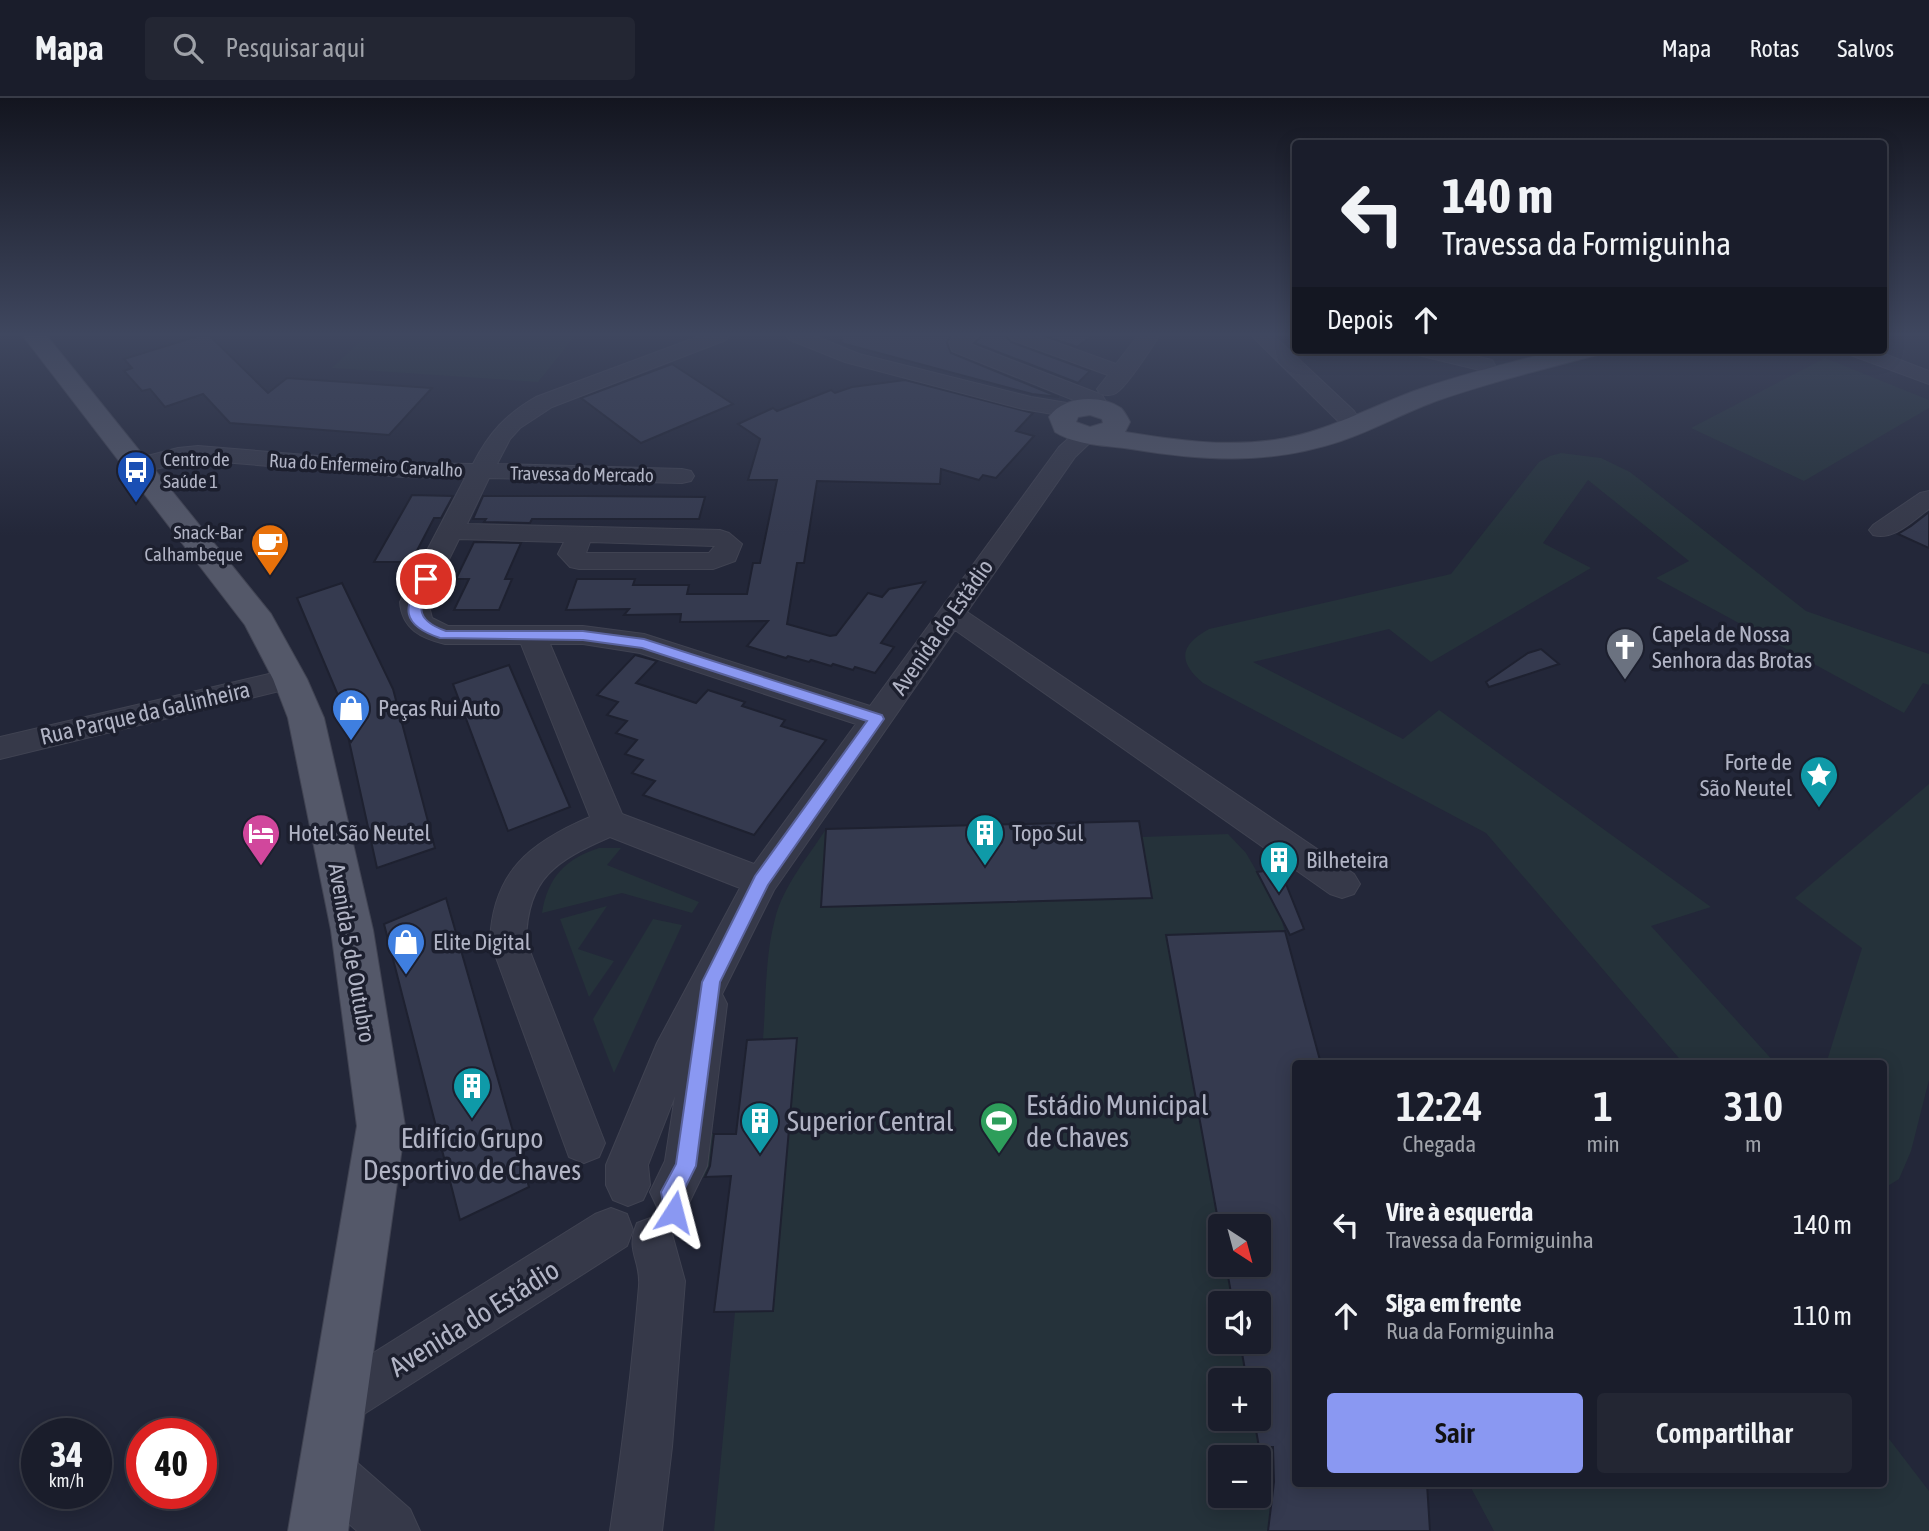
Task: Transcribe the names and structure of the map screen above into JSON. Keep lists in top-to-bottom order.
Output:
{
  "streets": {
    "main road": ["Avenida 5 de Outubro"],
    "street": [
      "Rua do Enfermeiro Carvalho",
      "Travessa do Mercado",
      "Avenida do Estádio",
      "Rua Parque da Galinheira"
    ]
  },
  "crossings": [
    ["Rua do Enfermeiro Carvalho", "Travessa do Mercado"],
    ["Rua do Enfermeiro Carvalho", "Avenida 5 de Outubro"],
    ["Avenida do Estádio", "Avenida 5 de Outubro"],
    ["Rua Parque da Galinheira", "Avenida 5 de Outubro"]
  ],
  "places": {
    "bus stop": ["Centro de Saúde 1"],
    "cafe": ["Snack-Bar Calhambeque"],
    "church": ["Capela de Nossa Senhora das Brotas"],
    "shop": ["Peças Rui Auto", "Elite Digital"],
    "place": ["Forte de São Neutel"],
    "hotel": ["Hotel São Neutel"],
    "building": [
      "Topo Sul",
      "Bilheteira",
      "Edifício Grupo Desportivo de Chaves",
      "Superior Central"
    ],
    "sports": ["Estádio Municipal de Chaves"]
  },
  "north": "bottom right",
  "page": {
    "header": "Mapa",
    "search": "Pesquisar aqui",
    "nav": ["Mapa", "Rotas", "Salvos"],
    "turn": ["140 m", "Travessa da Formiguinha"],
    "then": "Depois",
    "eta": [
      "12:24",
      "Chegada",
      "1",
      "min",
      "310",
      "m"
    ],
    "list": [
      {
        "name": "Vire à esquerda",
        "note": "Travessa da Formiguinha",
        "value": "140 m"
      },
      {
        "name": "Siga em frente",
        "note": "Rua da Formiguinha",
        "value": "110 m"
      }
    ],
    "map_buttons": ["+", "−"],
    "buttons": ["Sair", "Compartilhar"],
    "speed": "34 km/h",
    "limit": "40"
  }
}
